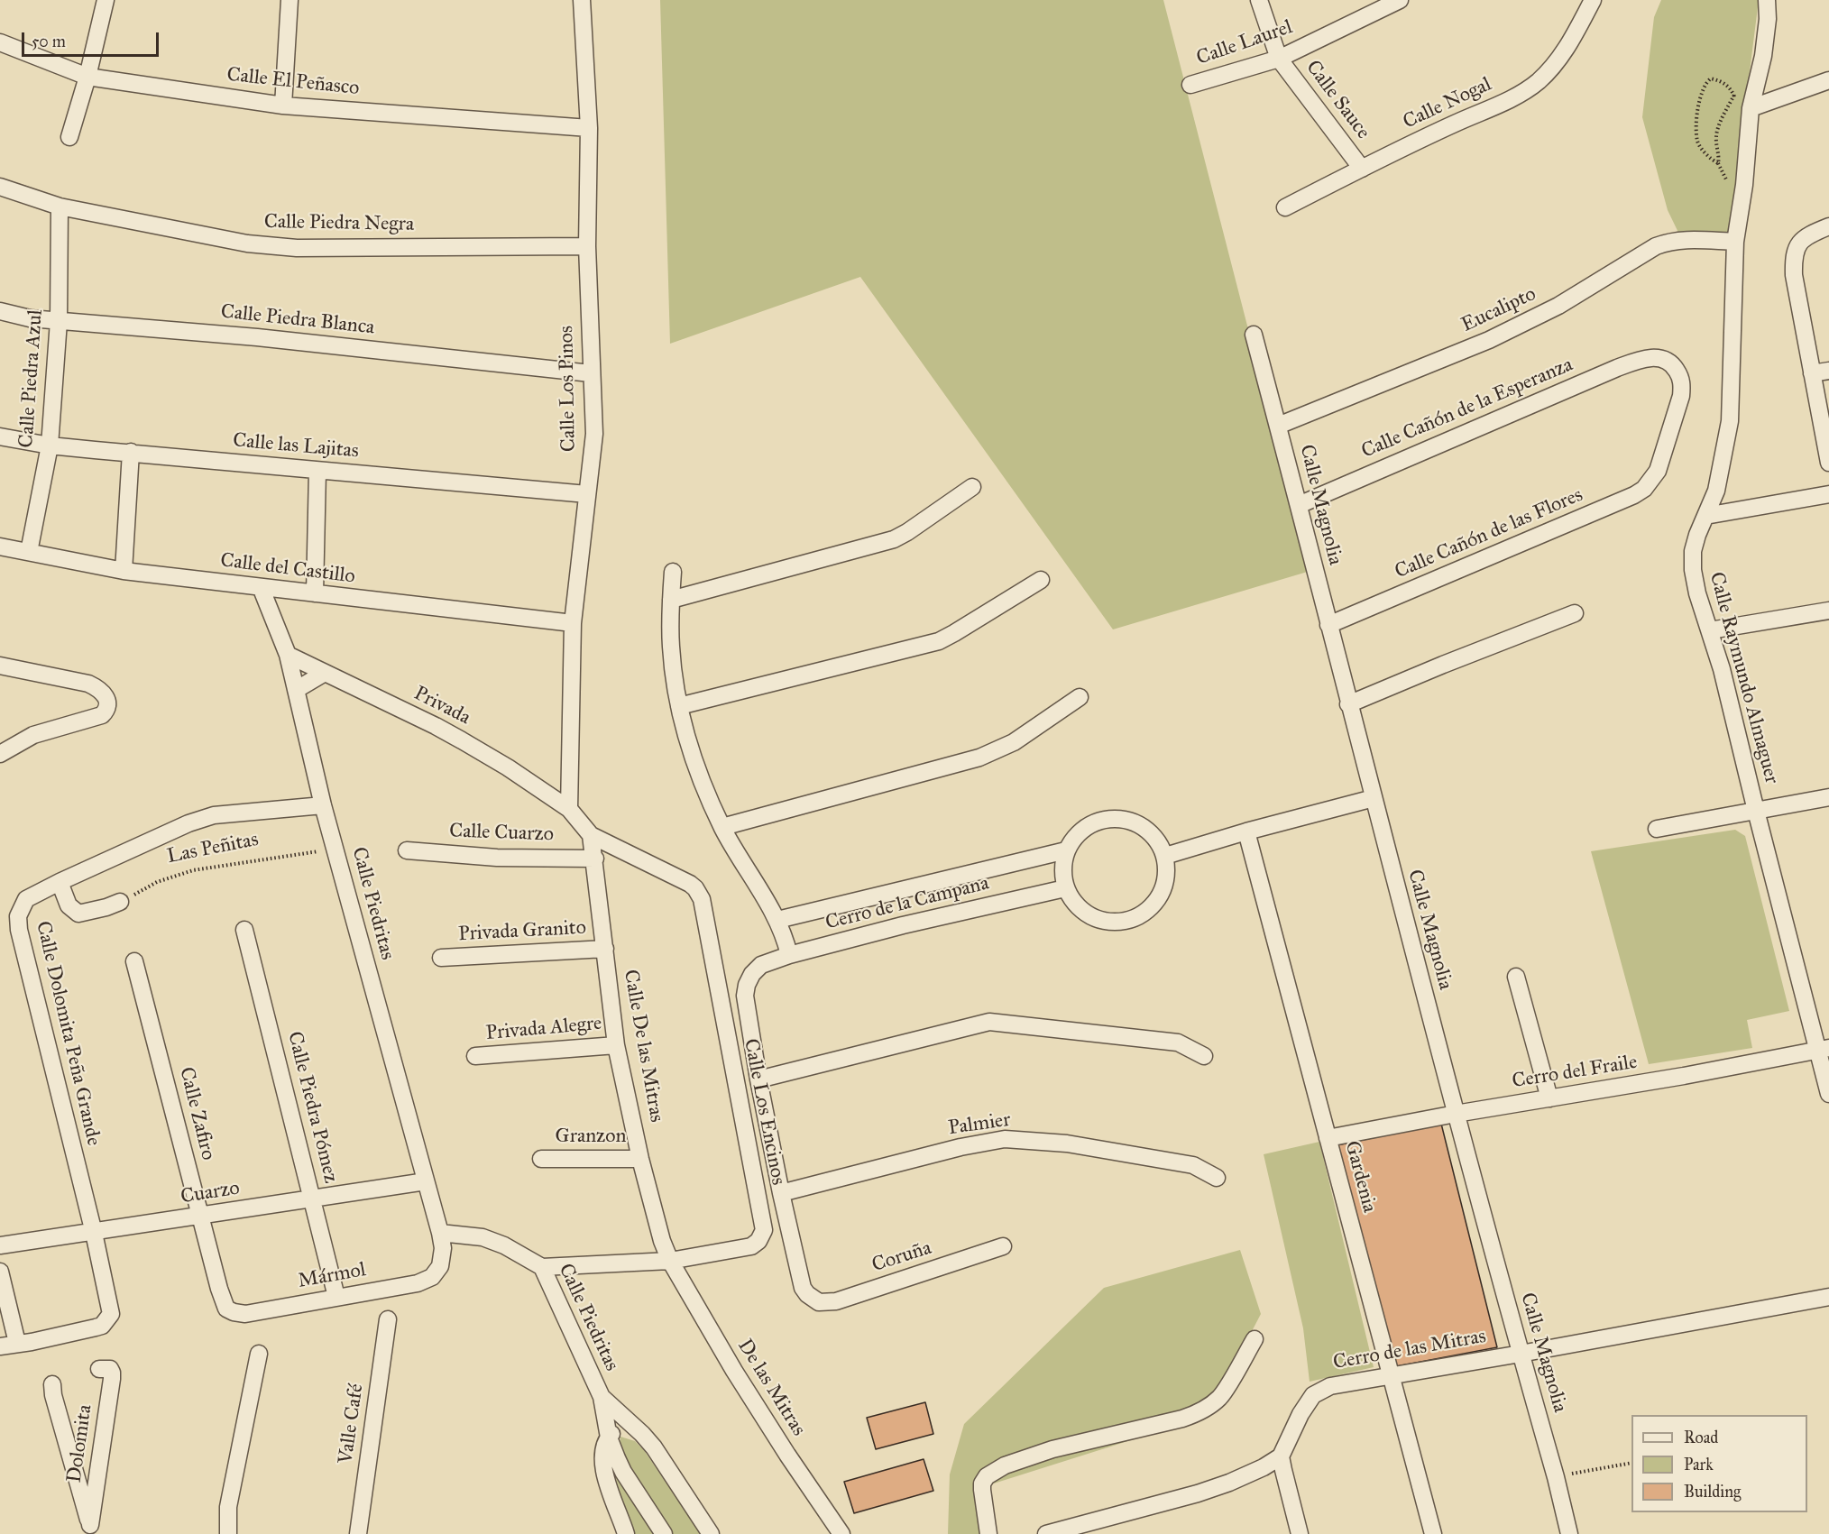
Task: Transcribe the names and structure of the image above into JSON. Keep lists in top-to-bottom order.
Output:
{
  "streets": {
    "street": [
      "Calle Laurel",
      "Calle El Peñasco",
      "Calle Sauce",
      "Calle Nogal",
      "Calle Piedra Negra",
      "Eucalipto",
      "Calle Piedra Blanca",
      "Calle Piedra Azul",
      "Calle Los Pinos",
      "Calle Cañón de la Esperanza",
      "Calle las Lajitas",
      "Calle Magnolia",
      "Calle Cañón de las Flores",
      "Calle del Castillo",
      "Calle Raymundo Almaguer",
      "Privada",
      "Calle Cuarzo",
      "Calle Piedritas",
      "Cerro de la Campana",
      "Privada Granito",
      "Privada Alegre",
      "Calle Dolomita Peña Grande",
      "Calle De las Mitras",
      "Cerro del Fraile",
      "Calle Piedra Pómez",
      "Calle Los Encinos",
      "Calle Zafiro",
      "Palmier",
      "Granzon",
      "Gardenia",
      "Cuarzo",
      "Coruña",
      "Mármol",
      "Cerro de las Mitras",
      "De las Mitras",
      "Valle Café",
      "Dolomita"
    ],
    "path": ["Las Peñitas"]
  },
  "crossings": [
    ["Calle Laurel", "Calle Sauce"],
    ["Calle El Peñasco", "Calle Los Pinos"],
    ["Calle Sauce", "Calle Nogal"],
    ["Calle Piedra Negra", "Calle Piedra Azul"],
    ["Calle Piedra Negra", "Calle Los Pinos"],
    ["Eucalipto", "Calle Magnolia"],
    ["Eucalipto", "Calle Raymundo Almaguer"],
    ["Calle Piedra Blanca", "Calle Piedra Azul"],
    ["Calle Piedra Blanca", "Calle Los Pinos"],
    ["Calle Piedra Azul", "Calle las Lajitas"],
    ["Calle Piedra Azul", "Calle del Castillo"],
    ["Calle Los Pinos", "Calle las Lajitas"],
    ["Calle Los Pinos", "Calle del Castillo"],
    ["Calle Los Pinos", "Privada"],
    ["Calle Cañón de la Esperanza", "Calle Magnolia"],
    ["Calle Cañón de la Esperanza", "Calle Cañón de las Flores"],
    ["Calle Magnolia", "Calle Cañón de las Flores"],
    ["Calle Magnolia", "Cerro del Fraile"],
    ["Calle Magnolia", "Cerro de las Mitras"],
    ["Calle del Castillo", "Calle Piedritas"],
    ["Calle Raymundo Almaguer", "Cerro del Fraile"],
    ["Privada", "Calle Piedritas"],
    ["Privada", "Calle De las Mitras"],
    ["Privada", "Calle Los Encinos"],
    ["Calle Cuarzo", "Calle De las Mitras"],
    ["Las Peñitas", "Calle Piedritas"],
    ["Calle Piedritas", "Calle Dolomita Peña Grande"],
    ["Calle Piedritas", "Cuarzo"],
    ["Calle Piedritas", "Mármol"],
    ["Privada Granito", "Calle De las Mitras"],
    ["Privada Alegre", "Calle De las Mitras"],
    ["Calle Dolomita Peña Grande", "Cuarzo"],
    ["Calle De las Mitras", "Calle Los Encinos"],
    ["Calle De las Mitras", "Granzon"],
    ["Calle De las Mitras", "De las Mitras"],
    ["Cerro del Fraile", "Gardenia"],
    ["Calle Piedra Pómez", "Cuarzo"],
    ["Calle Piedra Pómez", "Mármol"],
    ["Calle Los Encinos", "De las Mitras"],
    ["Calle Zafiro", "Cuarzo"],
    ["Calle Zafiro", "Mármol"],
    ["Palmier", "Coruña"],
    ["Gardenia", "Cerro de las Mitras"]
  ],
  "legend": ["Road", "Park", "Building"],
  "scale_bar": "50 m"
}
